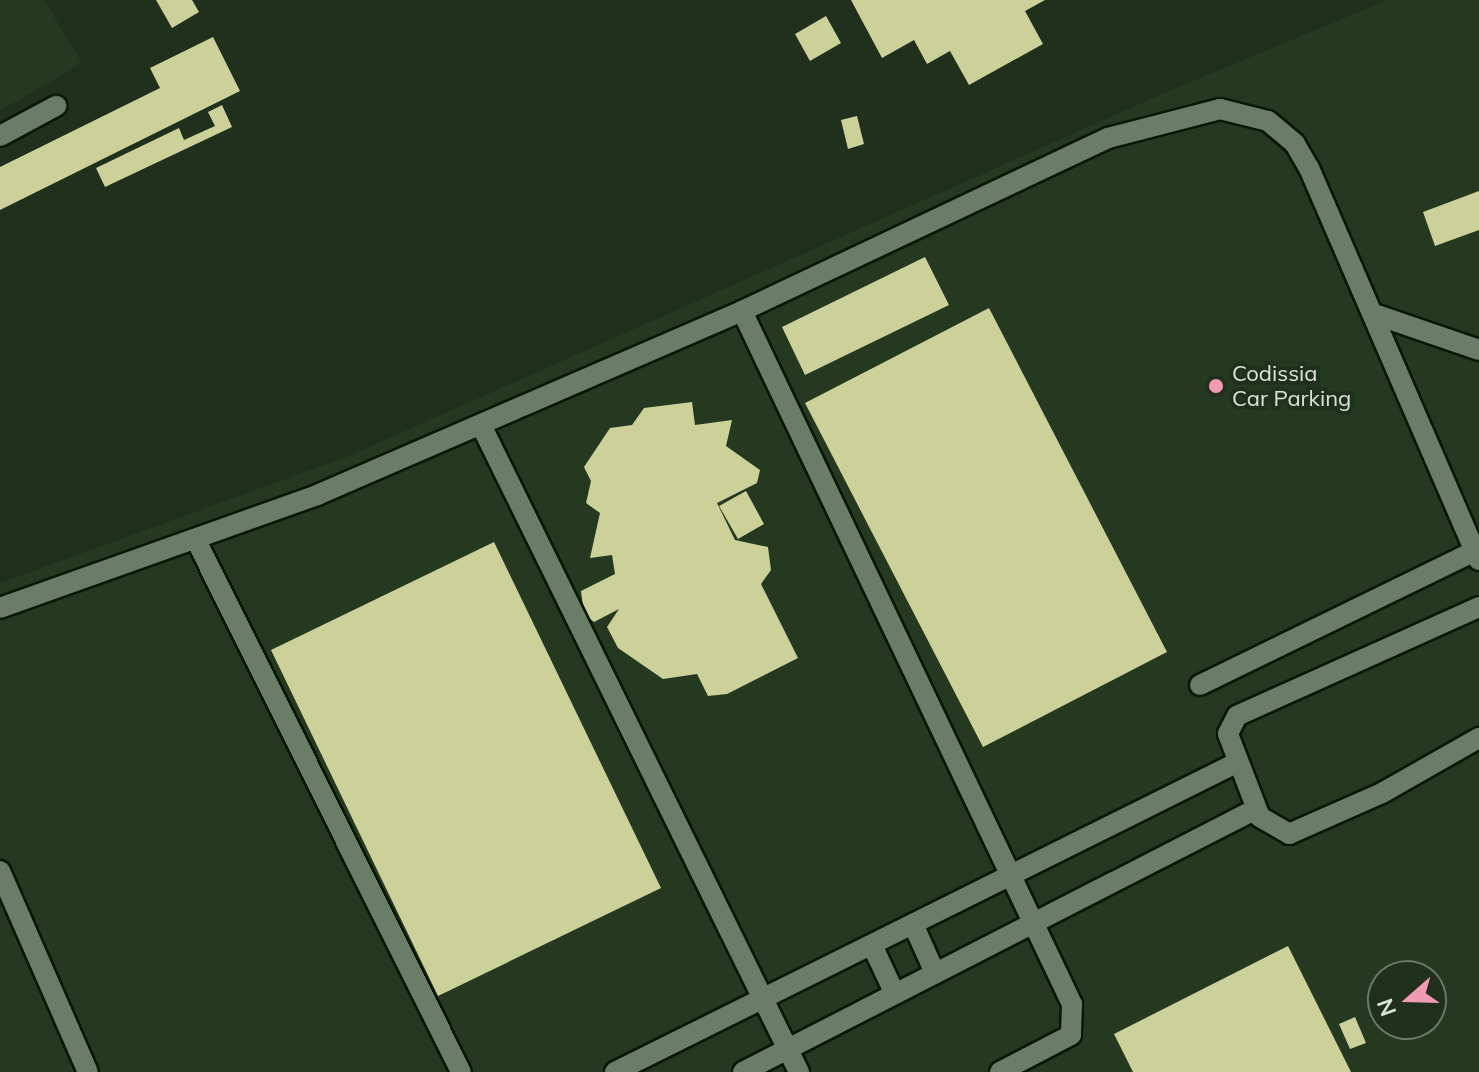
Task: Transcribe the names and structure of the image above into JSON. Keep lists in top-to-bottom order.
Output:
{
  "places": ["Codissia Car Parking"],
  "north": "left"
}
